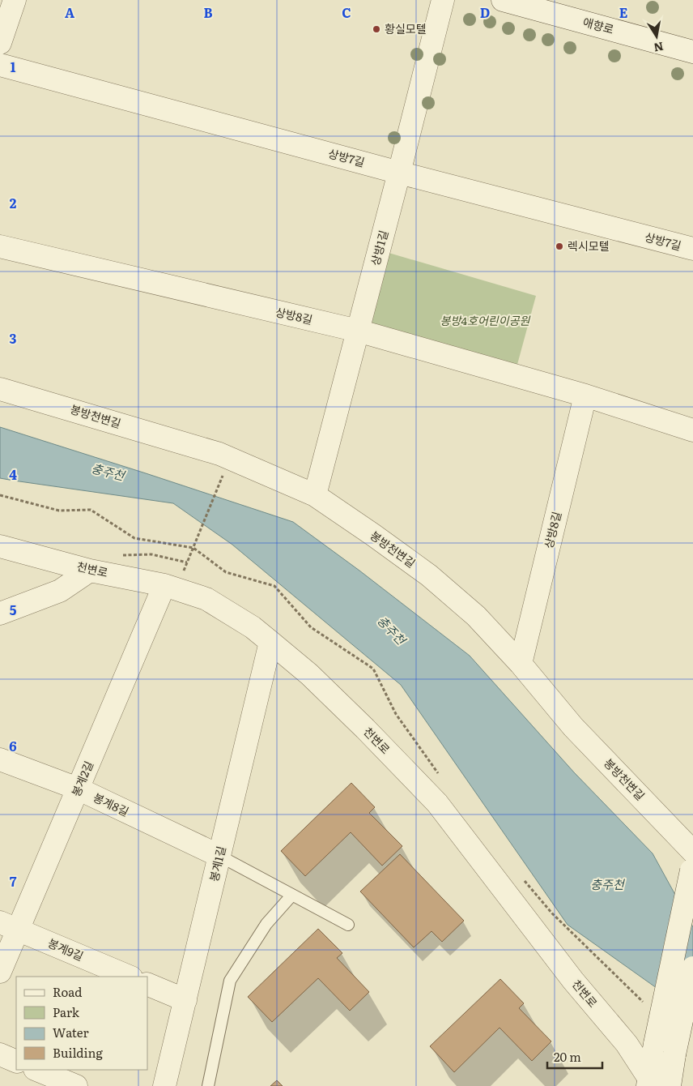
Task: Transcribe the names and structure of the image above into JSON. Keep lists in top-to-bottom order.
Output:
{
  "streets": {
    "street": [
      "애향로",
      "상방7길",
      "상방1길",
      "상방8길",
      "봉방천변길",
      "천변로",
      "봉계2길",
      "봉계8길",
      "봉계1길",
      "봉계9길"
    ]
  },
  "crossings": [
    ["상방7길", "상방1길"],
    ["상방1길", "상방8길"],
    ["상방1길", "봉방천변길"],
    ["상방8길", "봉방천변길"],
    ["천변로", "봉계2길"],
    ["천변로", "봉계1길"],
    ["봉계2길", "봉계8길"],
    ["봉계2길", "봉계9길"],
    ["봉계8길", "봉계1길"]
  ],
  "water": ["충주천"],
  "parks": ["봉방4호어린이공원"],
  "places": ["황실모텔", "렉시모텔"],
  "legend": [
    "Road",
    "Park",
    "Water",
    "Building"
  ],
  "scale_bar": "20 m",
  "north": "bottom",
  "grid": {
    "columns": [
      "A",
      "B",
      "C",
      "D",
      "E"
    ],
    "rows": [
      "1",
      "2",
      "3",
      "4",
      "5",
      "6",
      "7"
    ]
  }
}
